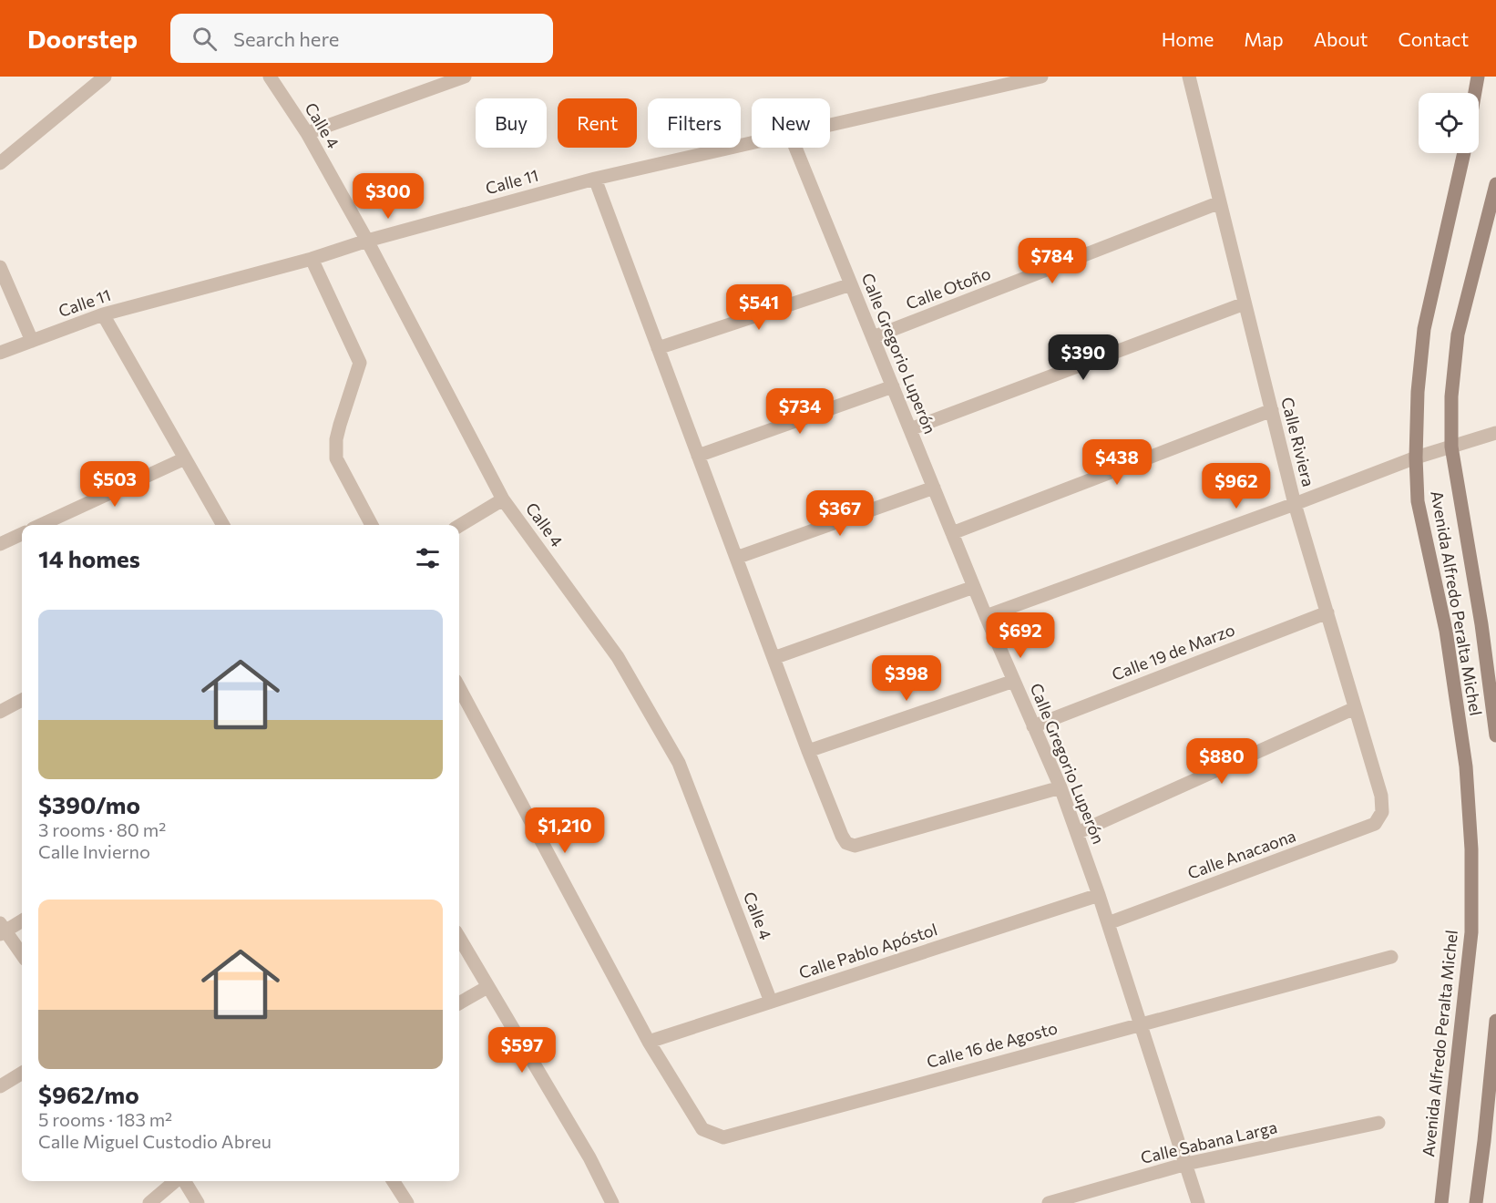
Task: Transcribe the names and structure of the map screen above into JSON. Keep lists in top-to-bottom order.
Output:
{
  "streets": {
    "main road": ["Avenida Alfredo Peralta Michel"],
    "street": [
      "Calle 4",
      "Calle 11",
      "Calle Otoño",
      "Calle Gregorio Luperón",
      "Calle Riviera",
      "Calle 19 de Marzo",
      "Calle Anacaona",
      "Calle Pablo Apóstol",
      "Calle 16 de Agosto",
      "Calle Sabana Larga"
    ]
  },
  "crossings": [
    ["Calle 4", "Calle 11"],
    ["Calle 4", "Calle Pablo Apóstol"],
    ["Calle Otoño", "Calle Gregorio Luperón"],
    ["Calle Otoño", "Calle Riviera"],
    ["Calle Gregorio Luperón", "Calle 19 de Marzo"],
    ["Calle Gregorio Luperón", "Calle Anacaona"],
    ["Calle Gregorio Luperón", "Calle Pablo Apóstol"],
    ["Calle Gregorio Luperón", "Calle 16 de Agosto"],
    ["Calle Gregorio Luperón", "Calle Sabana Larga"],
    ["Calle Riviera", "Calle 19 de Marzo"],
    ["Calle Riviera", "Calle Anacaona"],
    ["Calle Pablo Apóstol", "Calle 16 de Agosto"]
  ],
  "page": {
    "header": "Doorstep",
    "search": "Search here",
    "nav": [
      "Home",
      "Map",
      "About",
      "Contact"
    ],
    "chip": [
      "Buy",
      "Rent",
      "Filters",
      "New"
    ],
    "price": [
      "$300",
      "$784",
      "$541",
      "$390",
      "$734",
      "$438",
      "$503",
      "$962",
      "$367",
      "$692",
      "$398",
      "$880",
      "$1,210",
      "$597"
    ],
    "heading": "14 homes",
    "list": [
      {
        "name": "$390/mo",
        "note": "3 rooms · 80 m² · Calle Invierno"
      },
      {
        "name": "$962/mo",
        "note": "5 rooms · 183 m² · Calle Miguel Custodio Abreu"
      }
    ]
  }
}
